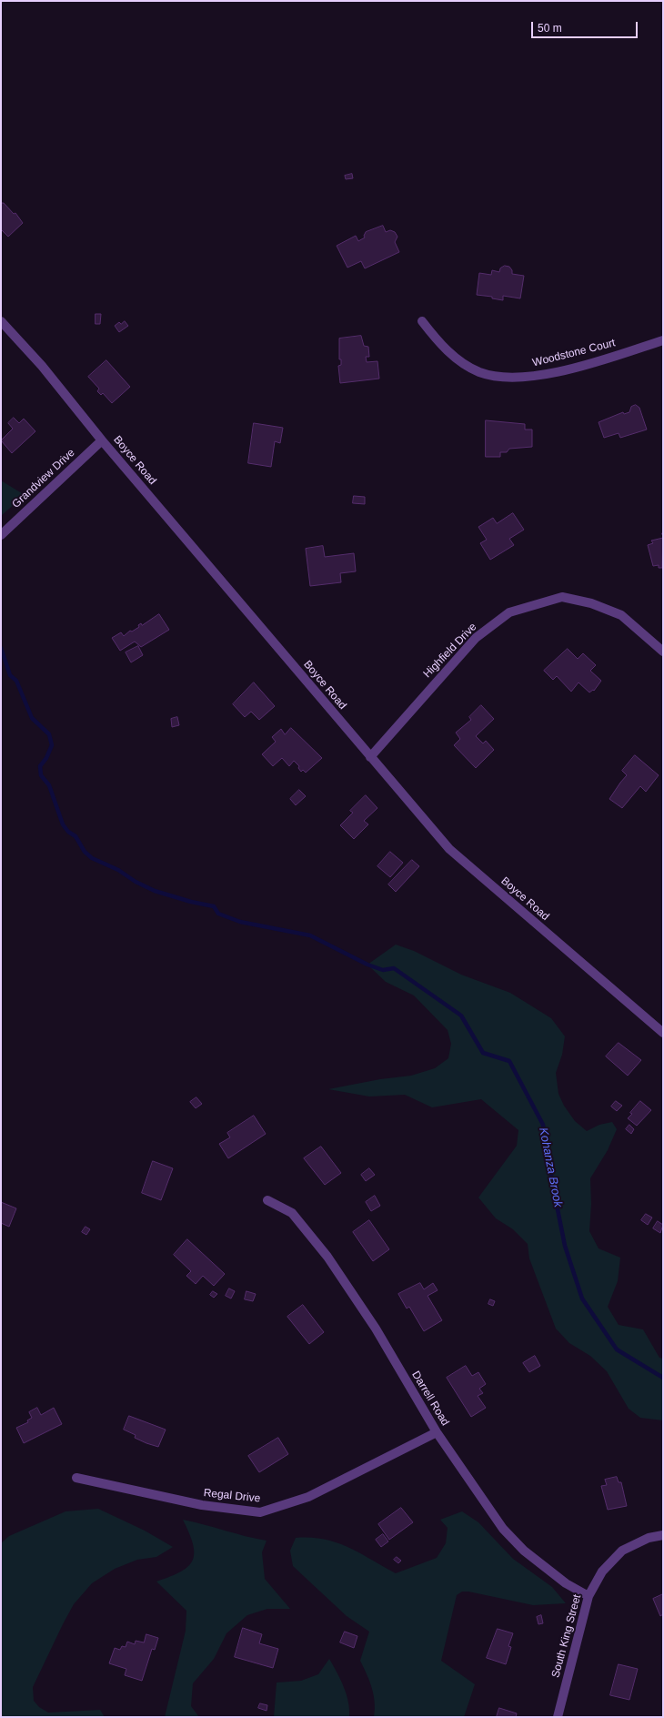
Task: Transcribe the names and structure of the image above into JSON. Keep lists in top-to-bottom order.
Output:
{
  "streets": {
    "street": [
      "Woodstone Court",
      "Boyce Road",
      "Grandview Drive",
      "Highfield Drive",
      "Darrell Road",
      "Regal Drive",
      "South King Street"
    ]
  },
  "crossings": [
    ["Boyce Road", "Grandview Drive"],
    ["Boyce Road", "Highfield Drive"],
    ["Darrell Road", "Regal Drive"],
    ["Darrell Road", "South King Street"]
  ],
  "water": ["Kohanza Brook"],
  "scale_bar": "50 m"
}
